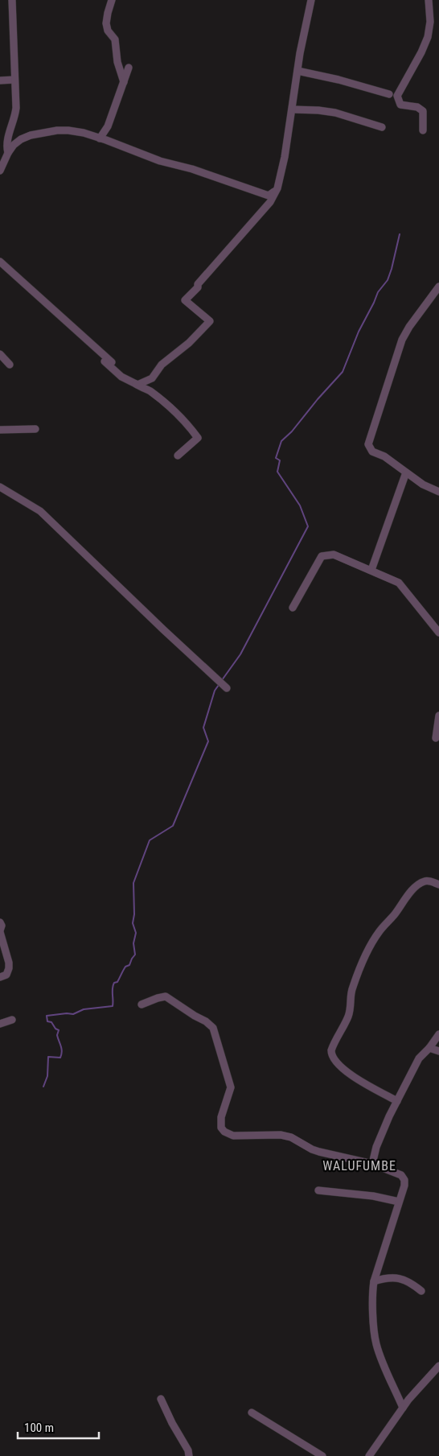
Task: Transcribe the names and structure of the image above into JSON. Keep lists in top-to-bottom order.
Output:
{
  "districts": ["WALUFUMBE"],
  "scale_bar": "100 m"
}
